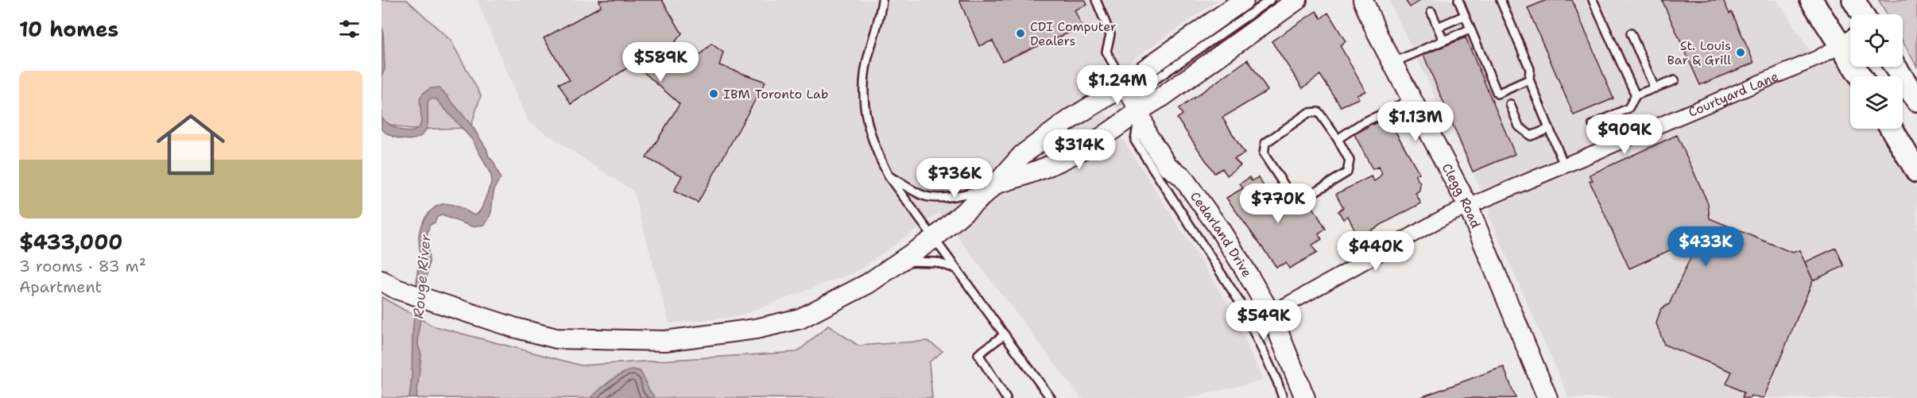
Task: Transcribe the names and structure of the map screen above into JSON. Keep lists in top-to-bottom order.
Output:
{
  "streets": {
    "street": ["Courtyard Lane", "Clegg Road", "Cedarland Drive"]
  },
  "crossings": [
    ["Courtyard Lane", "Clegg Road"],
    ["Courtyard Lane", "Cedarland Drive"]
  ],
  "water": ["Rouge River"],
  "places": ["CDI Computer Dealers", "St. Louis Bar & Grill", "IBM Toronto Lab"],
  "page": {
    "heading": "10 homes",
    "price": [
      "$589K",
      "$1.24M",
      "$1.13M",
      "$909K",
      "$314K",
      "$736K",
      "$770K",
      "$433K",
      "$440K",
      "$549K"
    ],
    "list": [
      {
        "name": "$433,000",
        "note": "3 rooms · 83 m² · Apartment"
      }
    ]
  }
}
